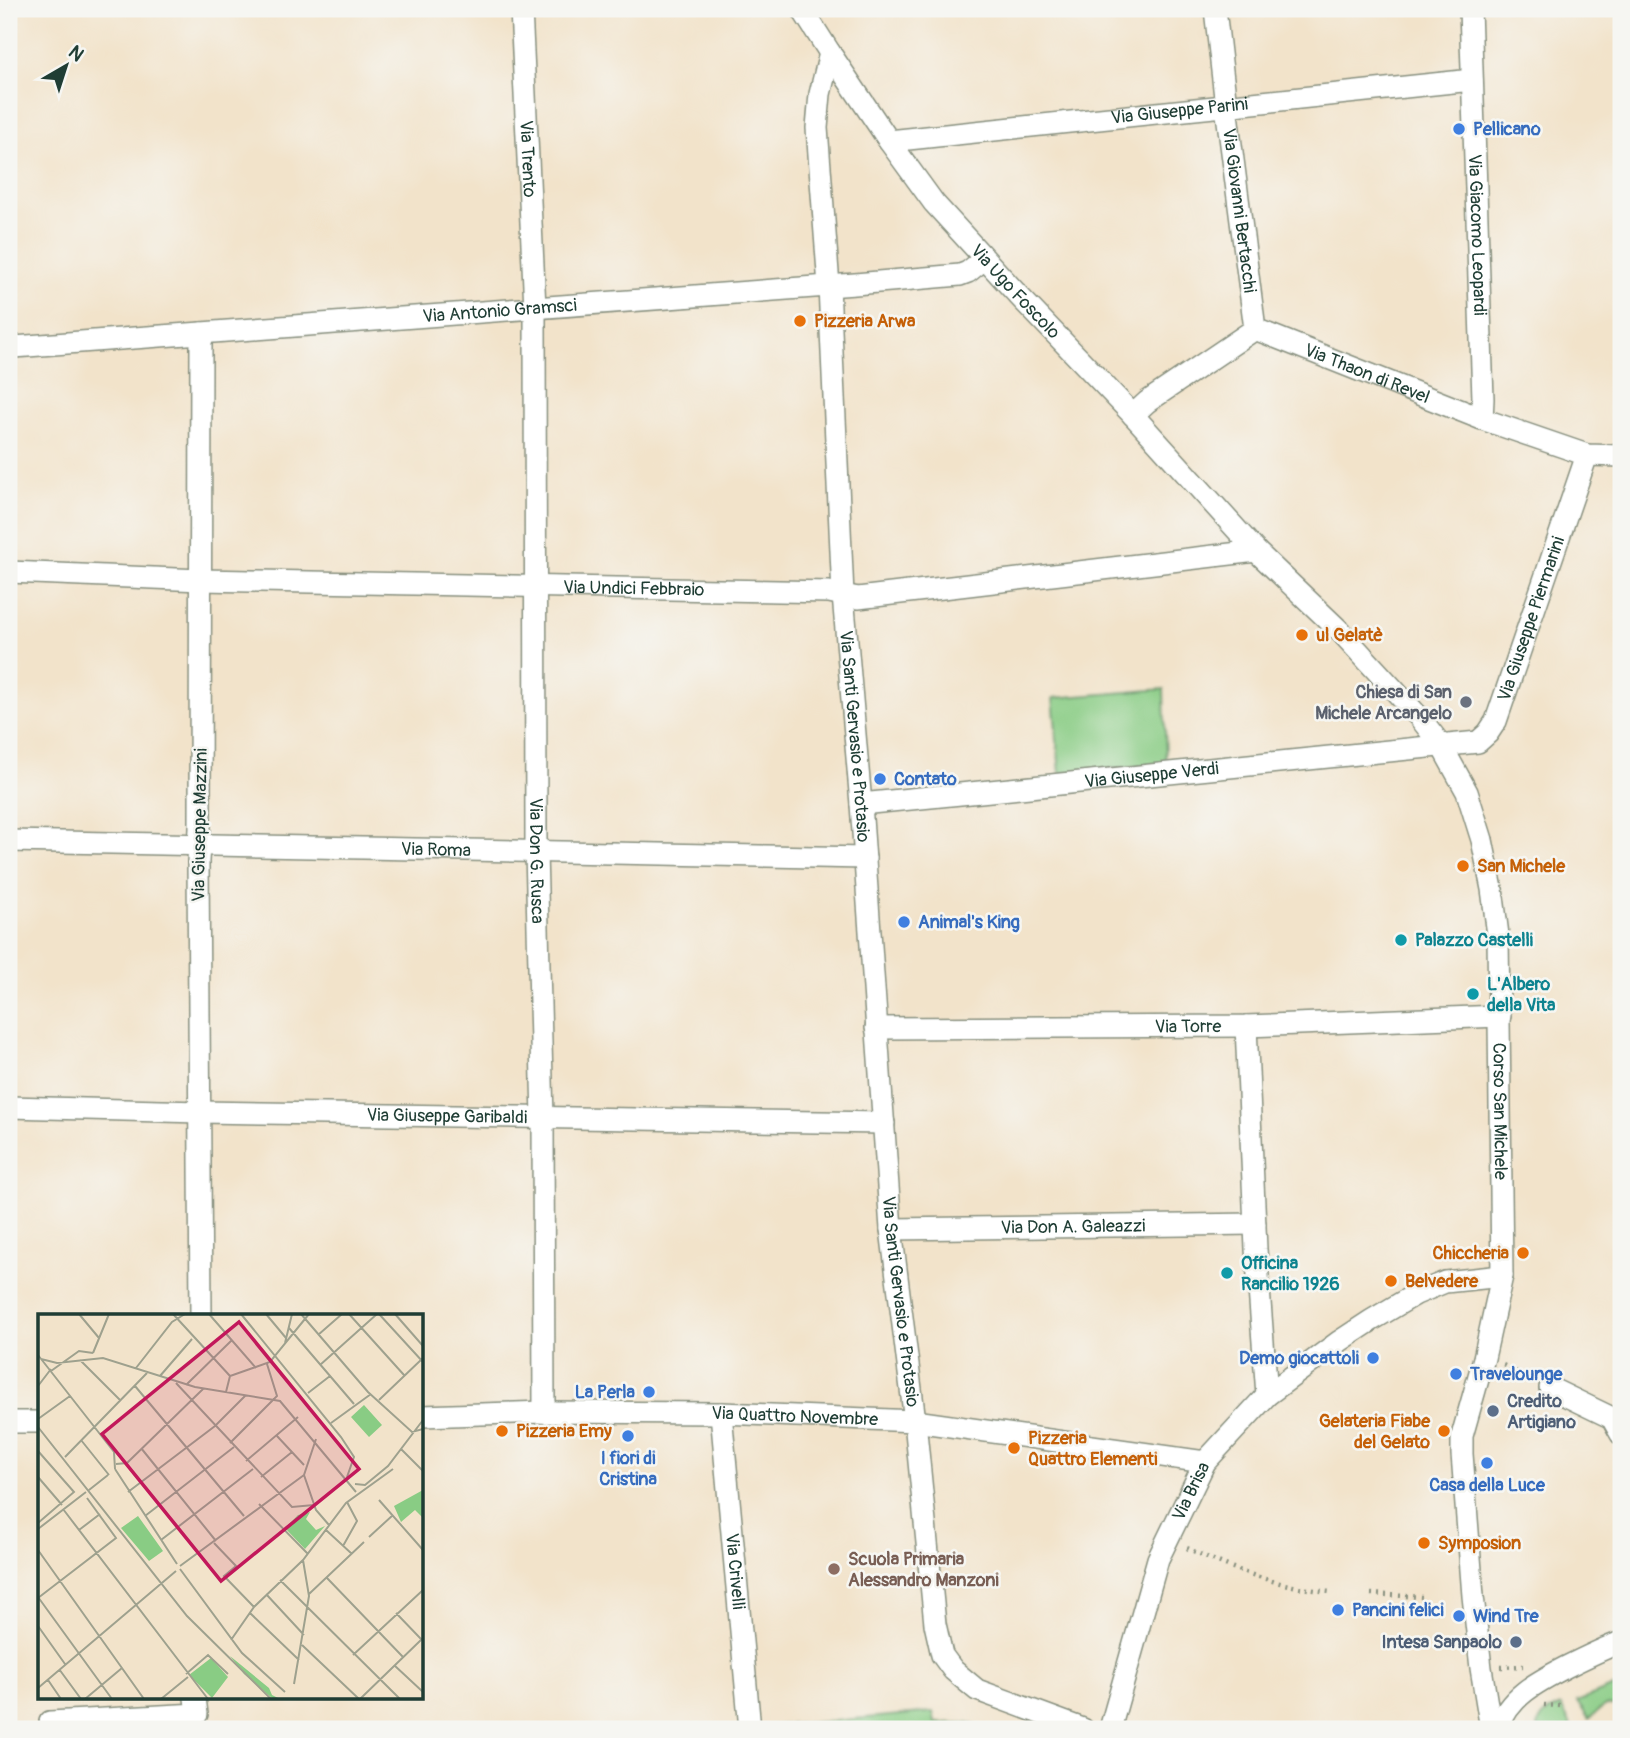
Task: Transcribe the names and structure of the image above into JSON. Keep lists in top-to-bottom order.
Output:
{
  "streets": {
    "street": [
      "Via Giuseppe Parini",
      "Via Trento",
      "Via Giovanni Bertacchi",
      "Via Giacomo Leopardi",
      "Via Ugo Foscolo",
      "Via Antonio Gramsci",
      "Via Thaon di Revel",
      "Via Undici Febbraio",
      "Via Giuseppe Piermarini",
      "Via Santi Gervasio e Protasio",
      "Via Giuseppe Verdi",
      "Via Giuseppe Mazzini",
      "Via Roma",
      "Via Don G. Rusca",
      "Via Torre",
      "Corso San Michele",
      "Via Giuseppe Garibaldi",
      "Via Don A. Galeazzi",
      "Via Quattro Novembre",
      "Via Brisa",
      "Via Crivelli"
    ]
  },
  "crossings": [
    ["Via Giuseppe Parini", "Via Giovanni Bertacchi"],
    ["Via Giuseppe Parini", "Via Giacomo Leopardi"],
    ["Via Giuseppe Parini", "Via Ugo Foscolo"],
    ["Via Trento", "Via Antonio Gramsci"],
    ["Via Trento", "Via Don G. Rusca"],
    ["Via Giovanni Bertacchi", "Via Thaon di Revel"],
    ["Via Giacomo Leopardi", "Via Thaon di Revel"],
    ["Via Ugo Foscolo", "Via Antonio Gramsci"],
    ["Via Ugo Foscolo", "Via Undici Febbraio"],
    ["Via Ugo Foscolo", "Via Santi Gervasio e Protasio"],
    ["Via Ugo Foscolo", "Corso San Michele"],
    ["Via Antonio Gramsci", "Via Santi Gervasio e Protasio"],
    ["Via Antonio Gramsci", "Via Giuseppe Mazzini"],
    ["Via Antonio Gramsci", "Via Don G. Rusca"],
    ["Via Thaon di Revel", "Via Giuseppe Piermarini"],
    ["Via Undici Febbraio", "Via Santi Gervasio e Protasio"],
    ["Via Undici Febbraio", "Via Giuseppe Mazzini"],
    ["Via Undici Febbraio", "Via Don G. Rusca"],
    ["Via Undici Febbraio", "Corso San Michele"],
    ["Via Giuseppe Piermarini", "Via Giuseppe Verdi"],
    ["Via Giuseppe Piermarini", "Corso San Michele"],
    ["Via Santi Gervasio e Protasio", "Via Giuseppe Verdi"],
    ["Via Santi Gervasio e Protasio", "Via Roma"],
    ["Via Santi Gervasio e Protasio", "Via Torre"],
    ["Via Santi Gervasio e Protasio", "Via Giuseppe Garibaldi"],
    ["Via Santi Gervasio e Protasio", "Via Don A. Galeazzi"],
    ["Via Santi Gervasio e Protasio", "Via Quattro Novembre"],
    ["Via Giuseppe Verdi", "Corso San Michele"],
    ["Via Giuseppe Mazzini", "Via Roma"],
    ["Via Giuseppe Mazzini", "Via Giuseppe Garibaldi"],
    ["Via Roma", "Via Don G. Rusca"],
    ["Via Don G. Rusca", "Via Giuseppe Garibaldi"],
    ["Via Don G. Rusca", "Via Quattro Novembre"],
    ["Via Torre", "Corso San Michele"],
    ["Corso San Michele", "Via Brisa"],
    ["Via Quattro Novembre", "Via Brisa"],
    ["Via Quattro Novembre", "Via Crivelli"]
  ],
  "places": [
    "Pellicano",
    "Pizzeria Arwa",
    "ul Gelatè",
    "Chiesa di San Michele Arcangelo",
    "Contato",
    "San Michele",
    "Animal's King",
    "Palazzo Castelli",
    "L'Albero della Vita",
    "Chiccheria",
    "Officina Rancilio 1926",
    "Belvedere",
    "Demo giocattoli",
    "Travelounge",
    "La Perla",
    "Credito Artigiano",
    "Pizzeria Emy",
    "Gelateria Fiabe del Gelato",
    "I fiori di Cristina",
    "Pizzeria Quattro Elementi",
    "Casa della Luce",
    "Symposion",
    "Scuola Primaria Alessandro Manzoni",
    "Pancini felici",
    "Wind Tre",
    "Intesa Sanpaolo"
  ],
  "north": "top right"
}
